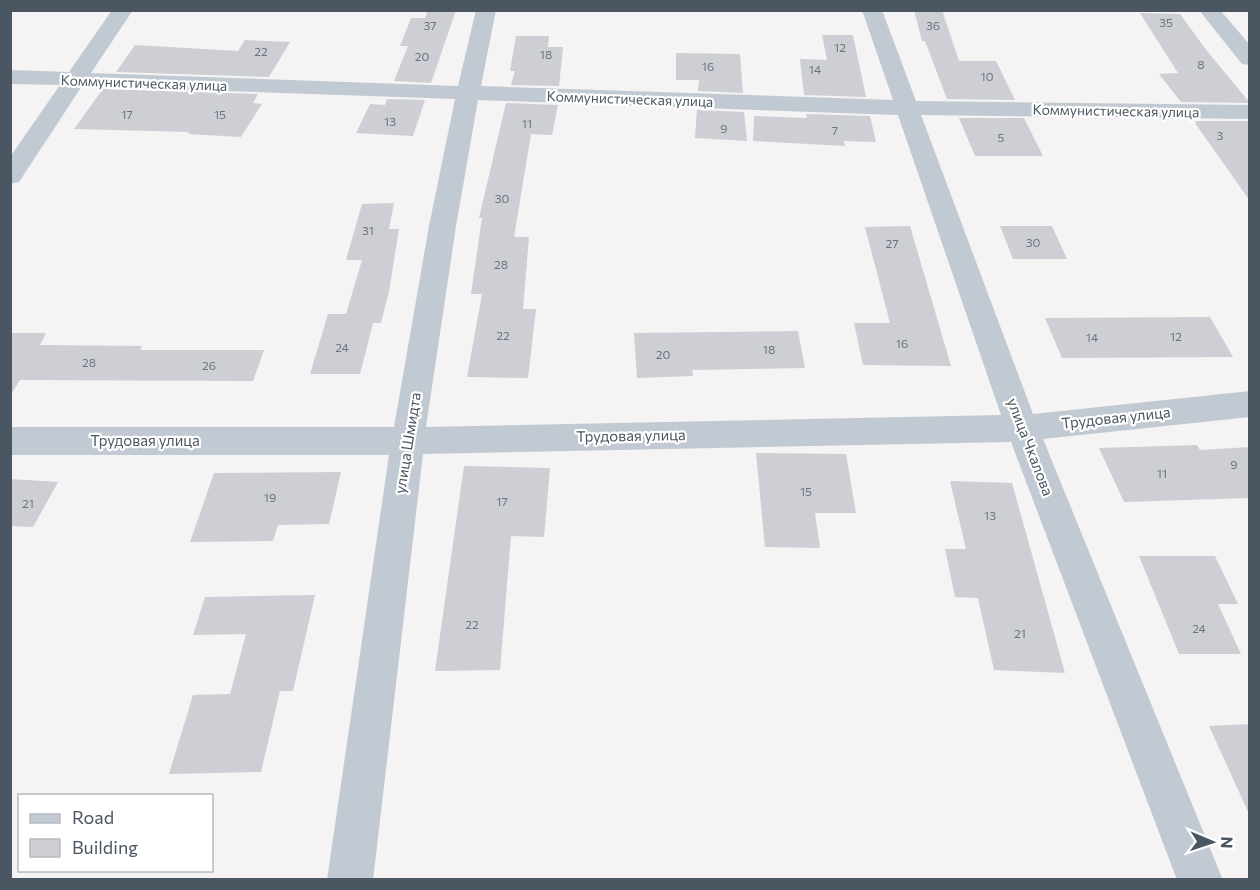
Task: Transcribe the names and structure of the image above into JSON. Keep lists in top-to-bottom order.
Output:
{
  "streets": {
    "street": [
      "Коммунистическая улица",
      "Трудовая улица",
      "улица Шмидта",
      "улица Чкалова"
    ]
  },
  "crossings": [
    ["Коммунистическая улица", "улица Шмидта"],
    ["Коммунистическая улица", "улица Чкалова"],
    ["Трудовая улица", "улица Шмидта"],
    ["Трудовая улица", "улица Чкалова"]
  ],
  "house_numbers": [
    "35",
    "37",
    "36",
    "12",
    "22",
    "18",
    "20",
    "8",
    "16",
    "14",
    "10",
    "17",
    "15",
    "13",
    "11",
    "9",
    "7",
    "3",
    "5",
    "30",
    "31",
    "30",
    "27",
    "28",
    "22",
    "12",
    "14",
    "16",
    "24",
    "18",
    "20",
    "28",
    "26",
    "9",
    "11",
    "15",
    "19",
    "17",
    "21",
    "13",
    "22",
    "24",
    "21"
  ],
  "legend": ["Road", "Building"],
  "north": "right"
}
